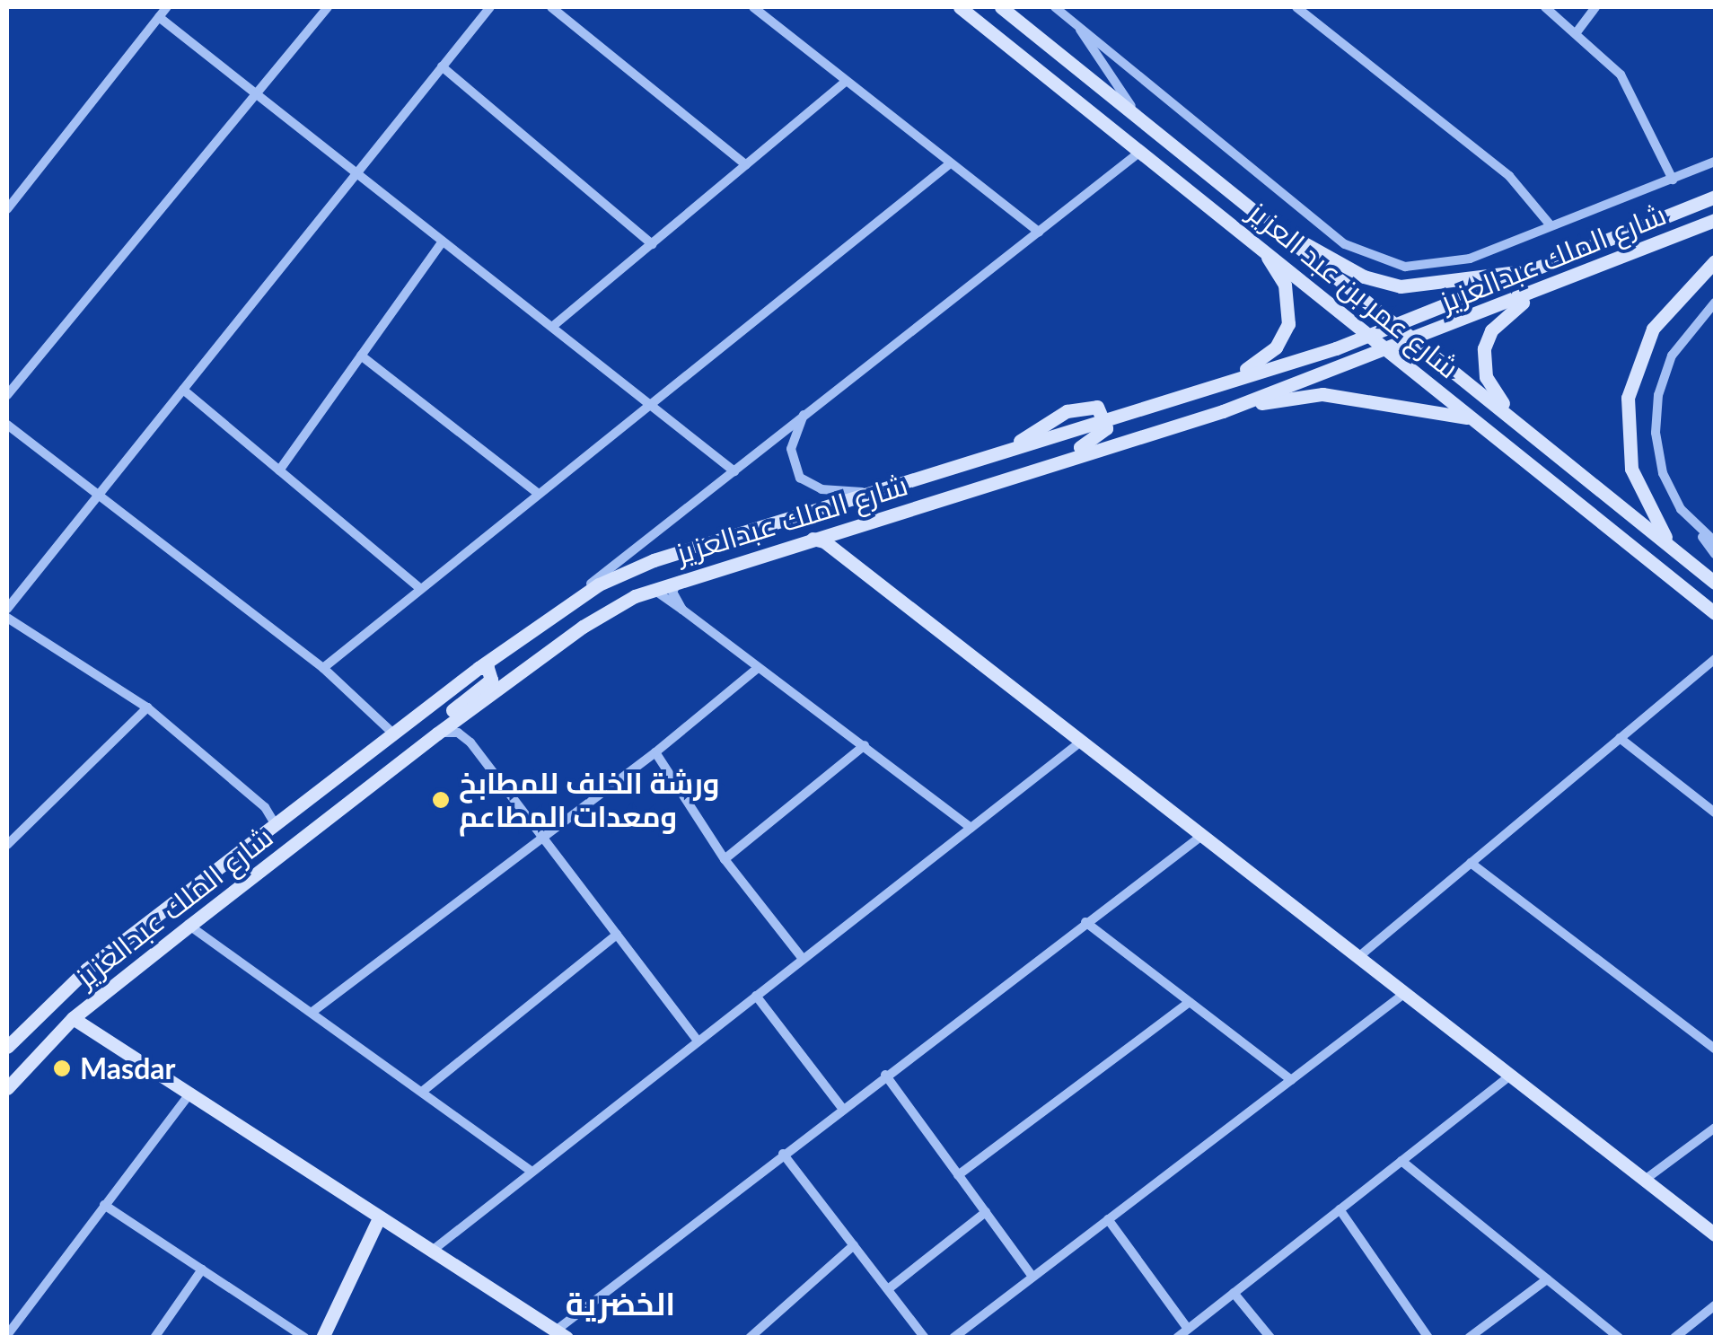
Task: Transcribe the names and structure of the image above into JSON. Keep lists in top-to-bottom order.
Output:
{
  "streets": {
    "street": ["شارع الملك عبدالعزيز", "شارع عمر بن عبد العزيز"]
  },
  "crossings": [
    ["شارع الملك عبدالعزيز", "شارع عمر بن عبد العزيز"]
  ],
  "districts": ["الخضرية"],
  "places": ["ورشة الخلف للمطابخ ومعدات المطاعم", "Masdar"]
}
